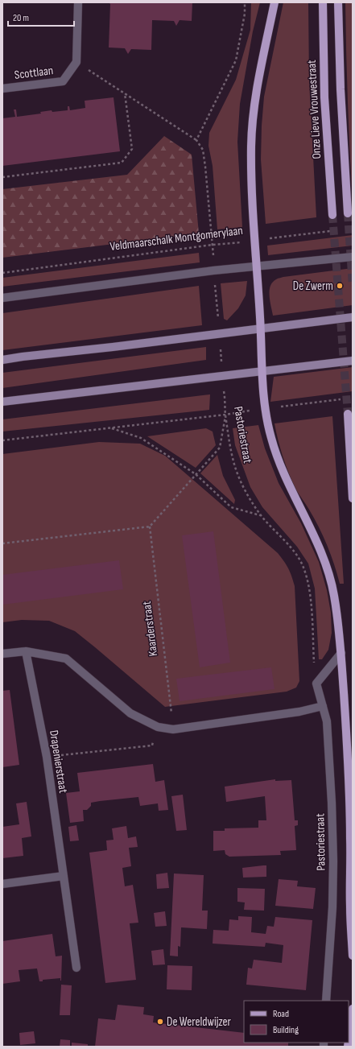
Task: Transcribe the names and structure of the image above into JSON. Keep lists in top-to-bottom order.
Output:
{
  "streets": {
    "main road": ["Onze Lieve Vrouwestraat"],
    "street": ["Scottlaan", "Pastoriestraat", "Drapenierstraat"],
    "path": ["Veldmaarschalk Montgomerylaan", "Kaarderstraat"]
  },
  "crossings": [
    ["Veldmaarschalk Montgomerylaan", "Pastoriestraat"]
  ],
  "places": ["De Zwerm", "De Wereldwijzer"],
  "legend": ["Road", "Building"],
  "scale_bar": "20 m"
}
